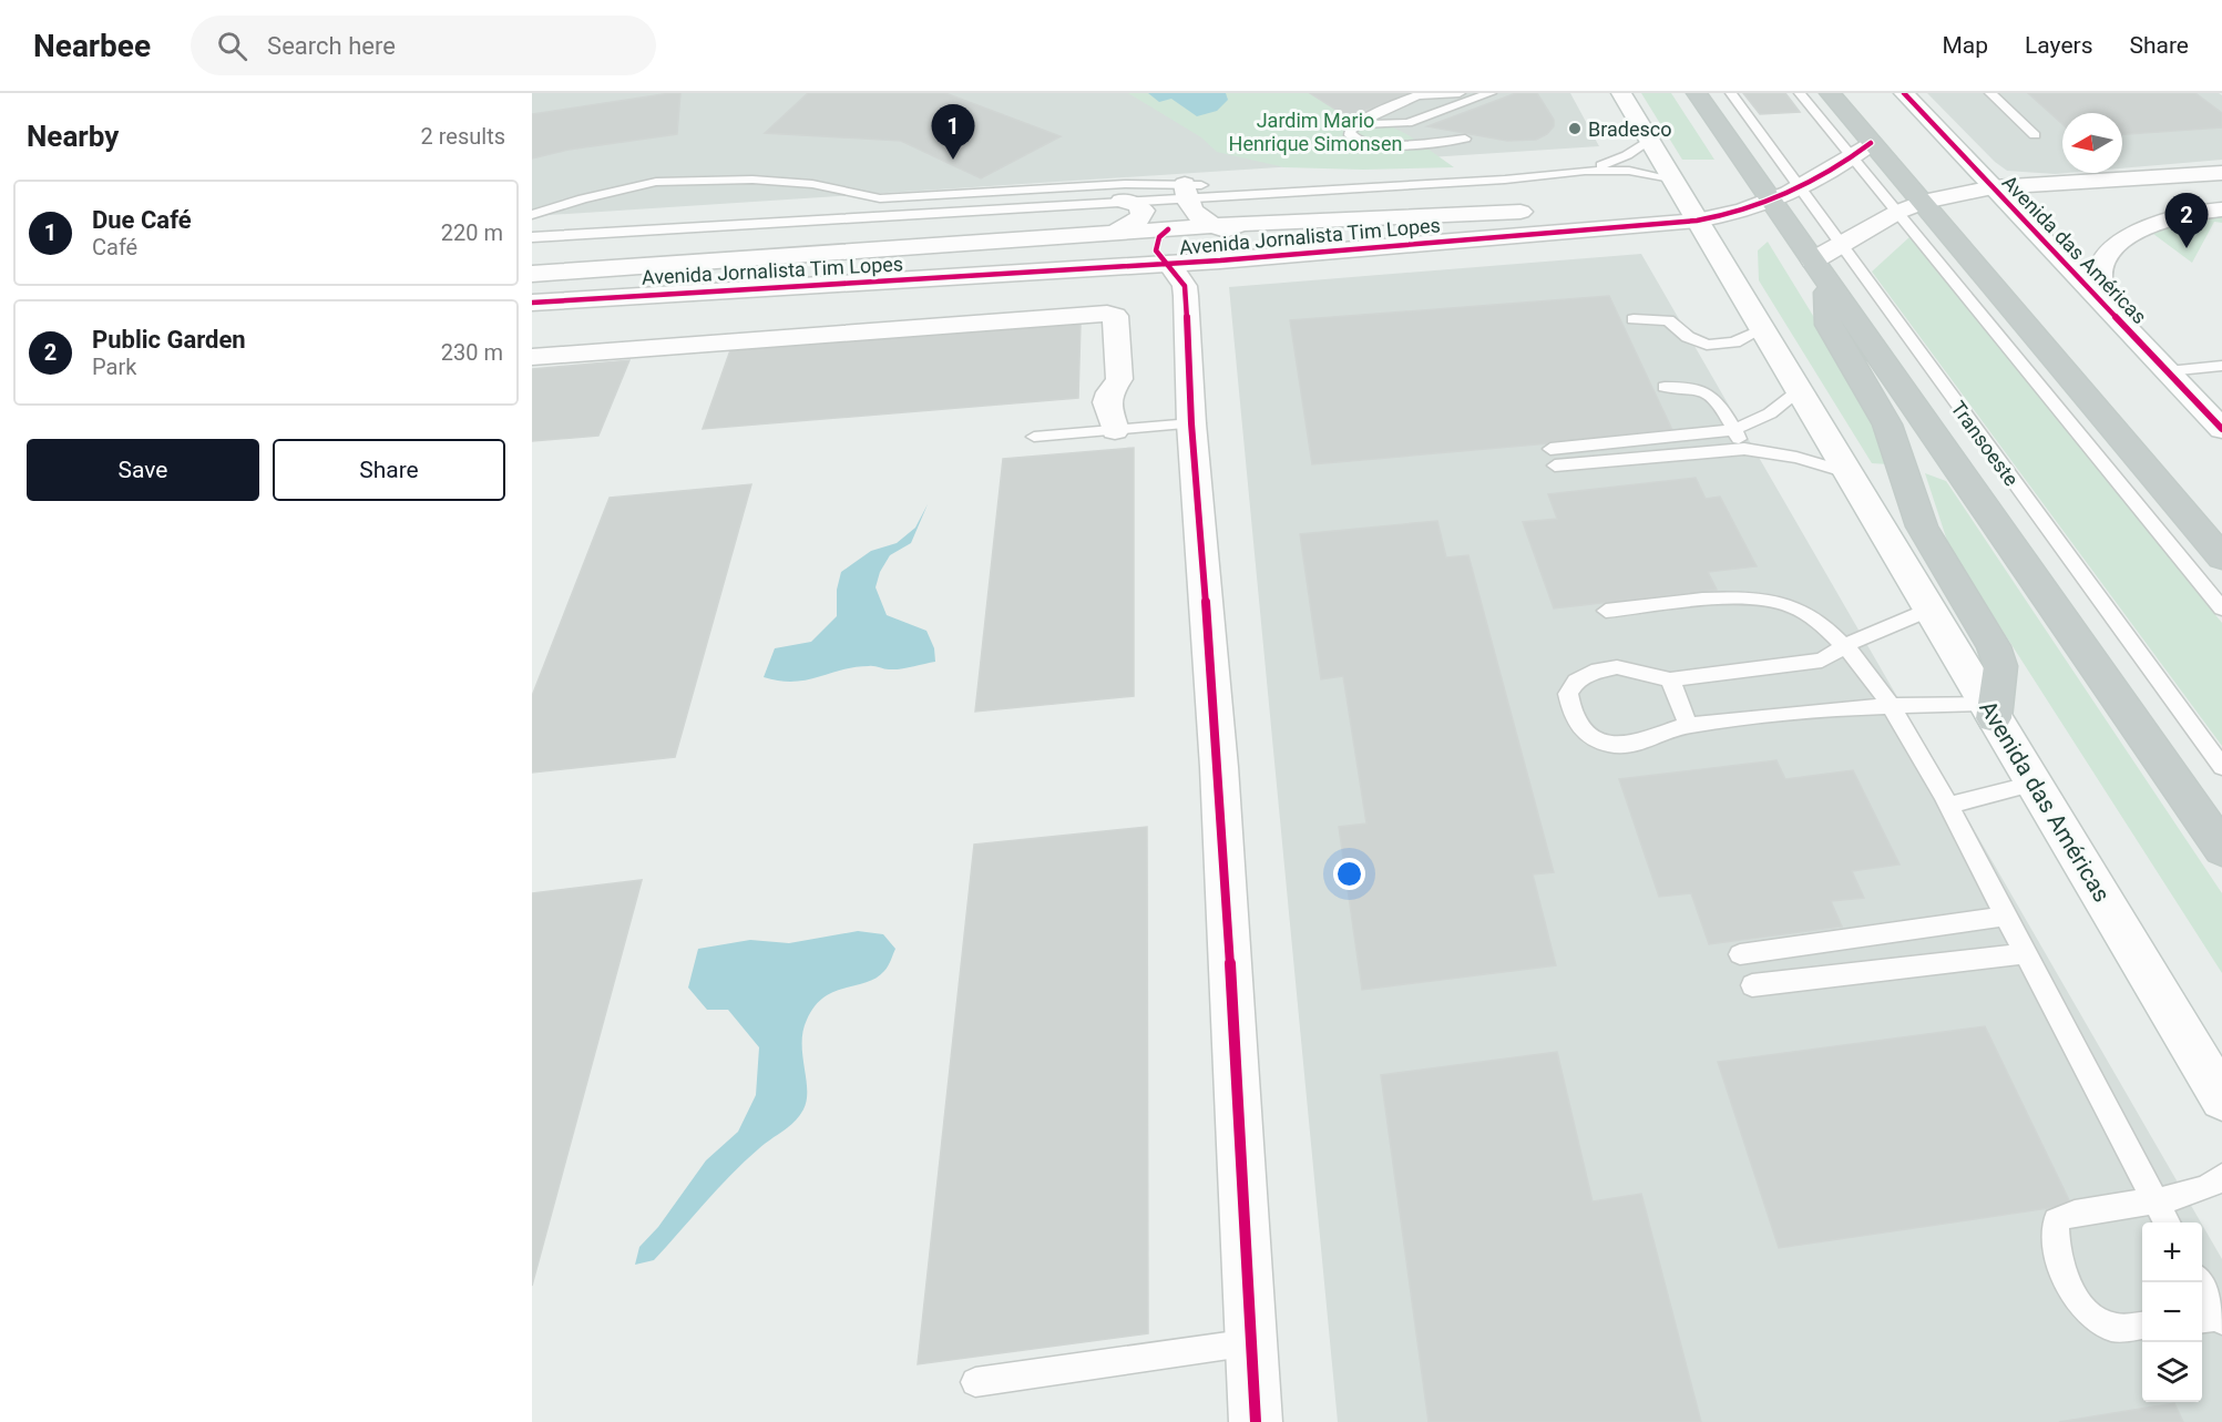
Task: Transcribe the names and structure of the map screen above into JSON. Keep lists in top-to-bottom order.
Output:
{
  "streets": {
    "street": ["Avenida Jornalista Tim Lopes", "Avenida das Américas"],
    "lane": ["Transoeste"]
  },
  "crossings": [
    ["Avenida Jornalista Tim Lopes", "Avenida das Américas"],
    ["Avenida Jornalista Tim Lopes", "Transoeste"]
  ],
  "parks": ["Jardim Mario Henrique Simonsen"],
  "places": ["Bradesco"],
  "north": "left",
  "page": {
    "header": "Nearbee",
    "search": "Search here",
    "nav": ["Map", "Layers", "Share"],
    "heading": ["Nearby", "2 results"],
    "pins": ["1", "2"],
    "list": [
      {
        "mark": "1",
        "name": "Due Café",
        "note": "Café",
        "value": "220 m"
      },
      {
        "mark": "2",
        "name": "Public Garden",
        "note": "Park",
        "value": "230 m"
      }
    ],
    "buttons": ["Save", "Share"],
    "map_buttons": ["+", "−"]
  }
}
